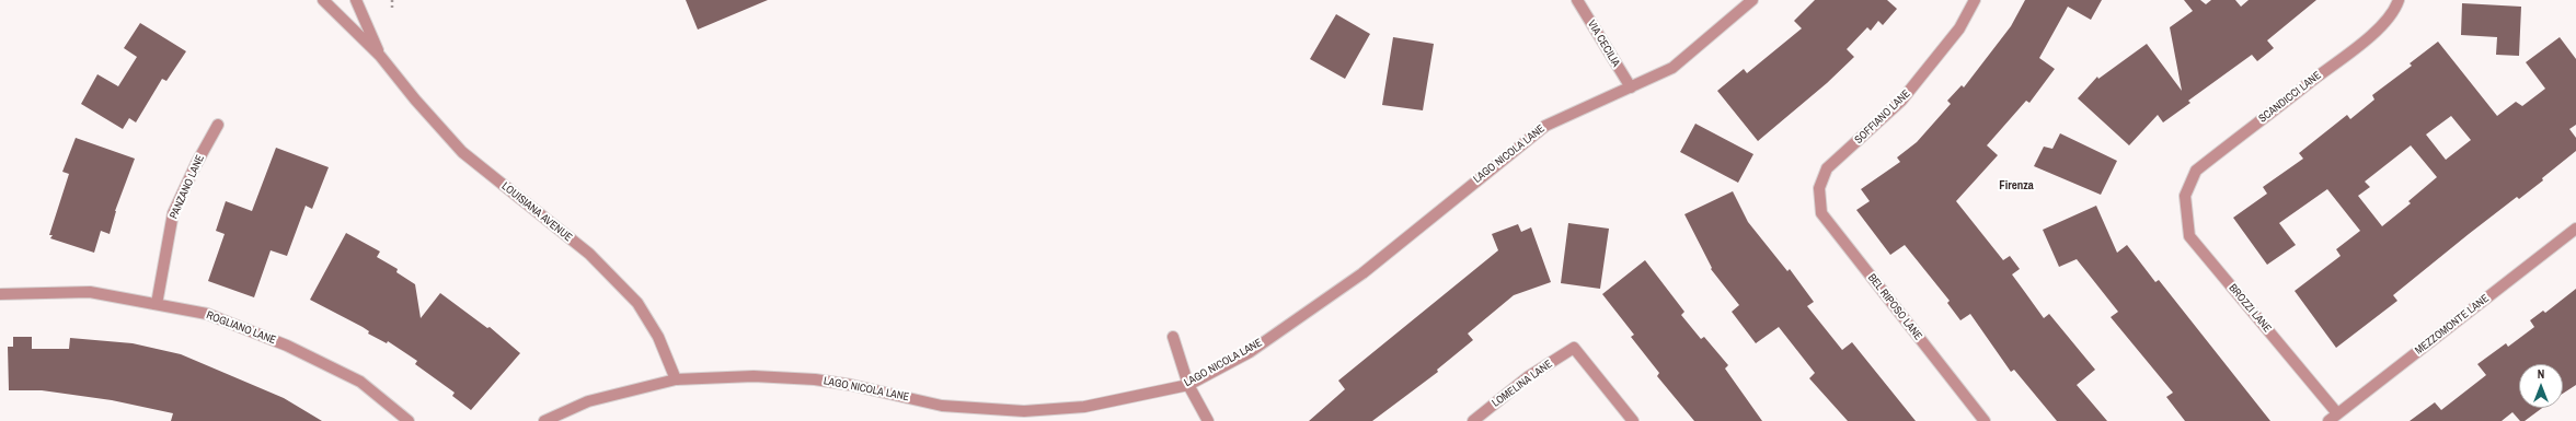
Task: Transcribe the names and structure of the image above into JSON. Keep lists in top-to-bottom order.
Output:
{
  "streets": {
    "street": [
      "VIA CECILIA",
      "SCANDICCI LANE",
      "SOFFIANO LANE",
      "LAGO NICOLA LANE",
      "PANZANO LANE",
      "LOUISIANA AVENUE",
      "BEL RIPOSO LANE",
      "BROZZI LANE",
      "MEZZOMONTE LANE",
      "ROGLIANO LANE",
      "LOMELINA LANE"
    ]
  },
  "crossings": [
    ["VIA CECILIA", "LAGO NICOLA LANE"],
    ["SCANDICCI LANE", "BROZZI LANE"],
    ["SOFFIANO LANE", "BEL RIPOSO LANE"],
    ["LAGO NICOLA LANE", "LOUISIANA AVENUE"],
    ["PANZANO LANE", "ROGLIANO LANE"],
    ["BROZZI LANE", "MEZZOMONTE LANE"]
  ],
  "districts": ["Firenza"],
  "north": "top"
}
